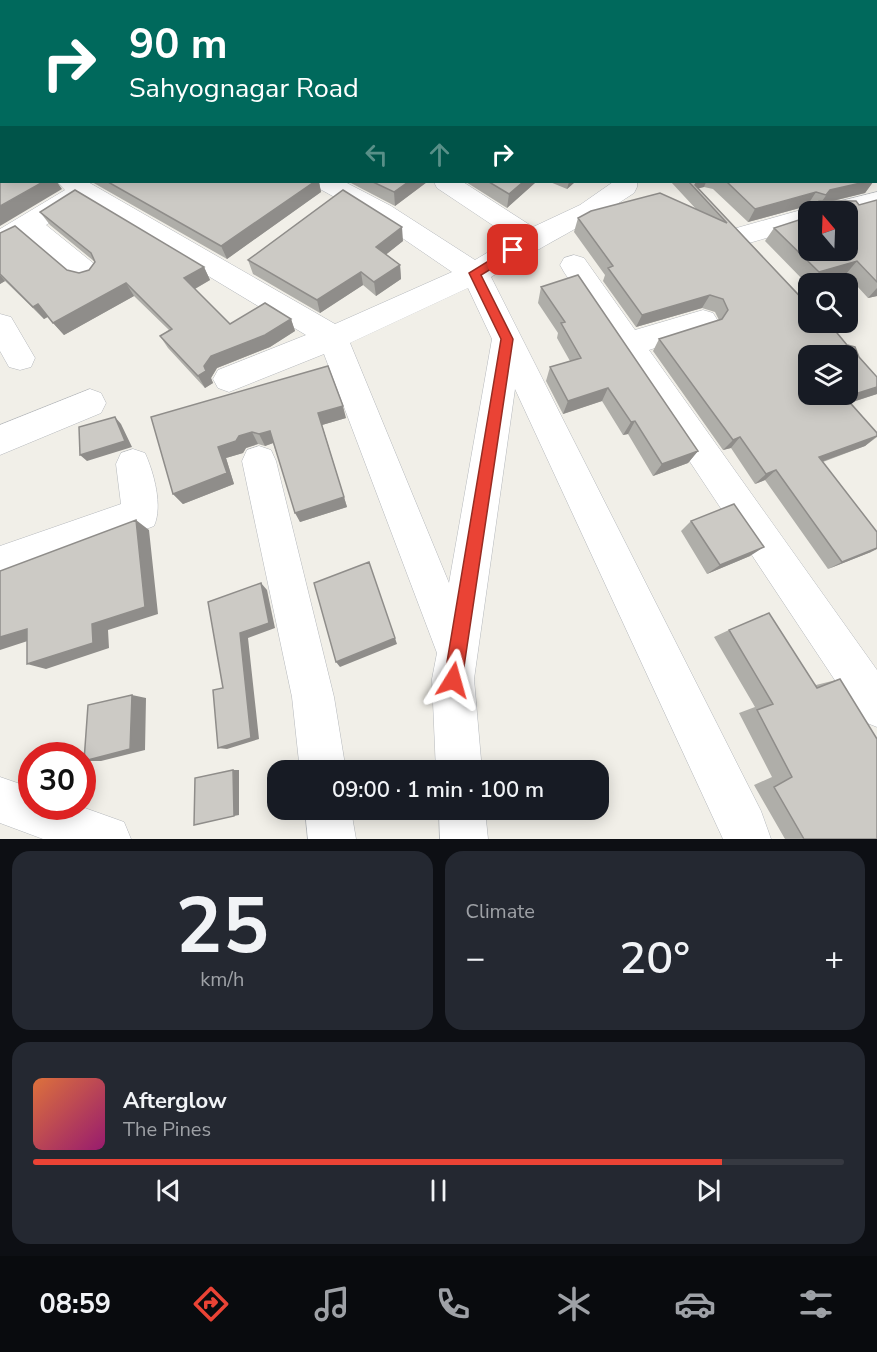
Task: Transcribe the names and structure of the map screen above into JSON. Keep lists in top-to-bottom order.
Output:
{
  "north": "top",
  "page": {
    "turn": ["90 m", "Sahyognagar Road"],
    "limit": "30",
    "trip": "09:00 · 1 min · 100 m",
    "tile": [
      ["25", "km/h"],
      "Climate"
    ],
    "heat": ["−", "20°", "+"],
    "song": ["Afterglow", "The Pines"],
    "tabs": "08:59"
  }
}
